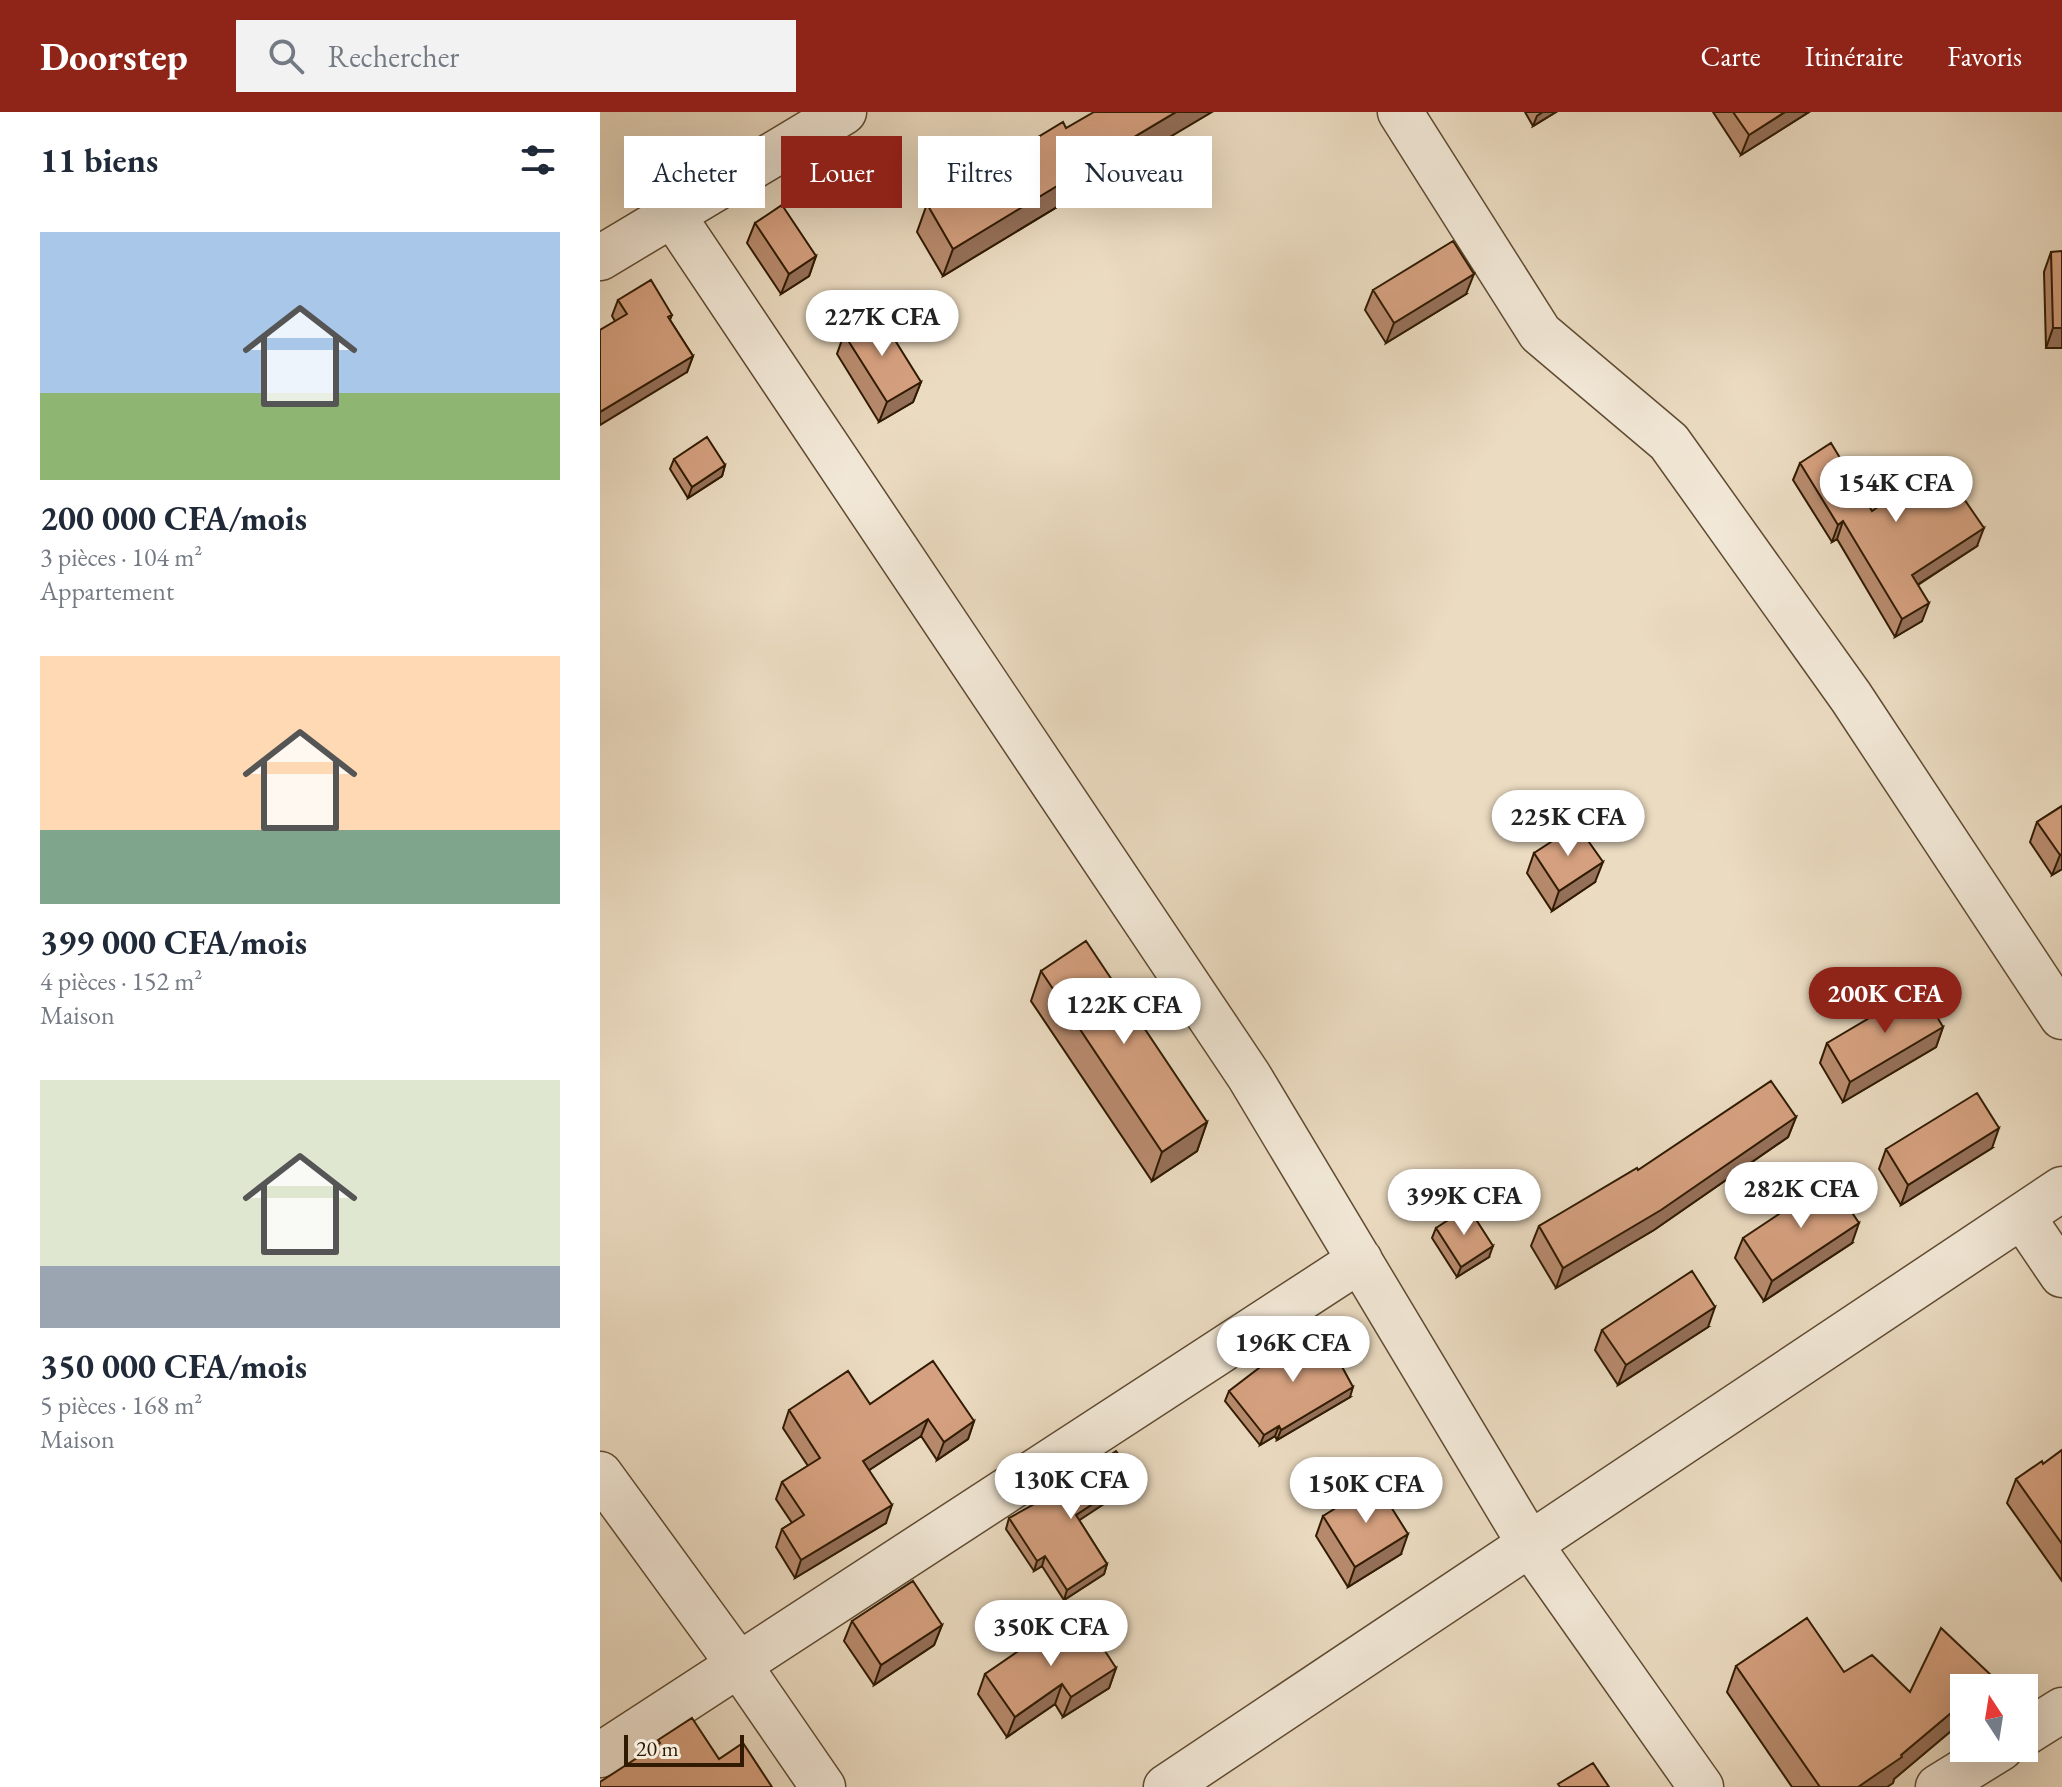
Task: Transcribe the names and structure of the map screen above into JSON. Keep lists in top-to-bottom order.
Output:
{
  "scale_bar": "20 m",
  "north": "top",
  "page": {
    "header": "Doorstep",
    "search": "Rechercher",
    "nav": ["Carte", "Itinéraire", "Favoris"],
    "heading": "11 biens",
    "chip": [
      "Acheter",
      "Louer",
      "Filtres",
      "Nouveau"
    ],
    "list": [
      {
        "name": "200 000 CFA/mois",
        "note": "3 pièces · 104 m² · Appartement"
      },
      {
        "name": "399 000 CFA/mois",
        "note": "4 pièces · 152 m² · Maison"
      },
      {
        "name": "350 000 CFA/mois",
        "note": "5 pièces · 168 m² · Maison"
      }
    ],
    "price": [
      "227K CFA",
      "154K CFA",
      "225K CFA",
      "200K CFA",
      "122K CFA",
      "282K CFA",
      "399K CFA",
      "196K CFA",
      "130K CFA",
      "150K CFA",
      "350K CFA"
    ],
    "scale": "20 m"
  }
}
